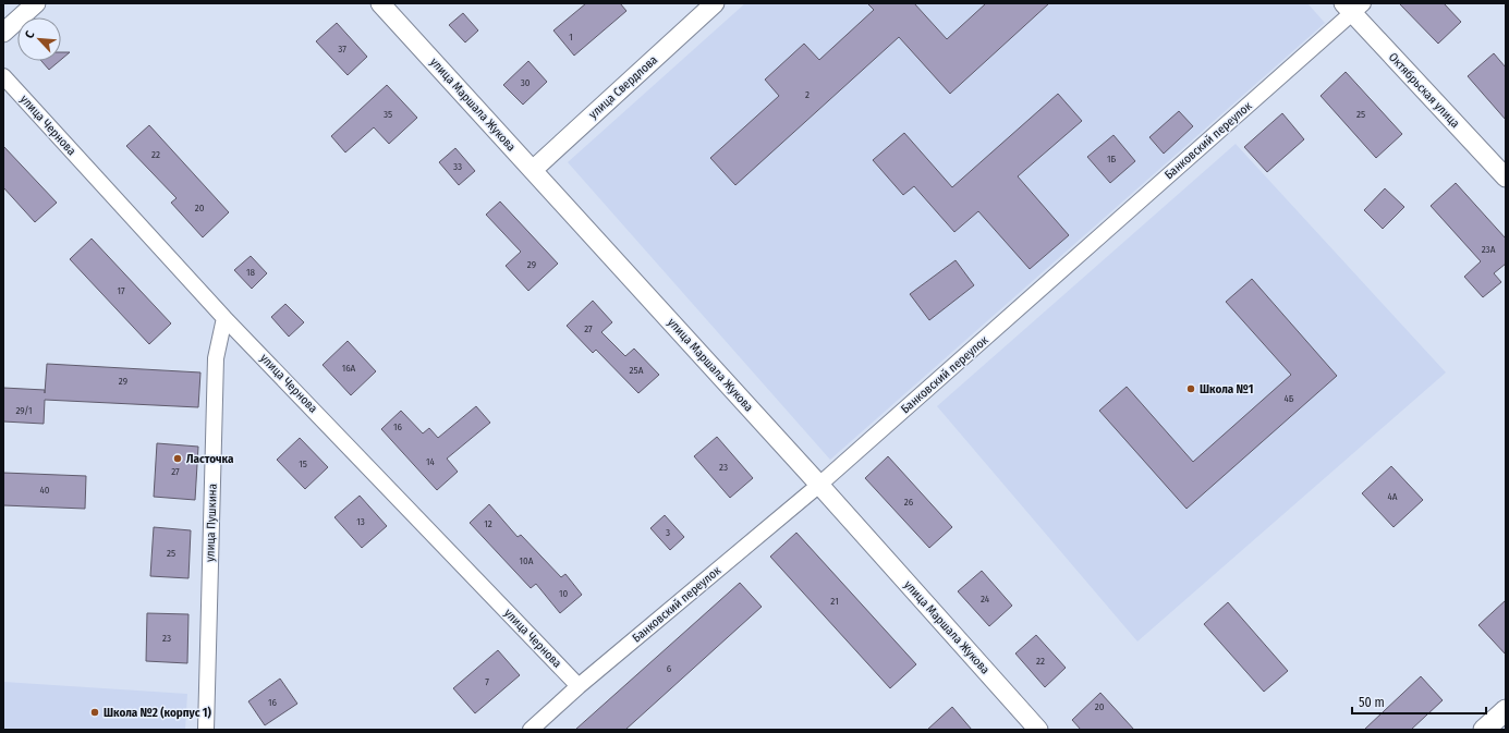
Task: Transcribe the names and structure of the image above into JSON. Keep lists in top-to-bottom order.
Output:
{
  "streets": {
    "street": [
      "улица Свердлова",
      "Октябрьская улица",
      "улица Маршала Жукова",
      "улица Чернова",
      "Банковский переулок",
      "улица Пушкина"
    ]
  },
  "crossings": [
    ["улица Свердлова", "улица Маршала Жукова"],
    ["Октябрьская улица", "Банковский переулок"],
    ["улица Маршала Жукова", "Банковский переулок"],
    ["улица Чернова", "Банковский переулок"],
    ["улица Чернова", "улица Пушкина"]
  ],
  "places": ["Школа №1", "Ласточка", "Школа №2 (корпус 1)"],
  "house_numbers": [
    "1",
    "37",
    "30",
    "2",
    "35",
    "25",
    "22",
    "1Б",
    "33",
    "20",
    "23А",
    "29",
    "18",
    "17",
    "27",
    "16А",
    "25А",
    "29",
    "4Б",
    "29/1",
    "16",
    "14",
    "15",
    "23",
    "27",
    "40",
    "4А",
    "26",
    "13",
    "12",
    "3",
    "25",
    "10А",
    "10",
    "24",
    "21",
    "23",
    "22",
    "6",
    "7",
    "16",
    "20"
  ],
  "scale_bar": "50 m",
  "north": "top left"
}
